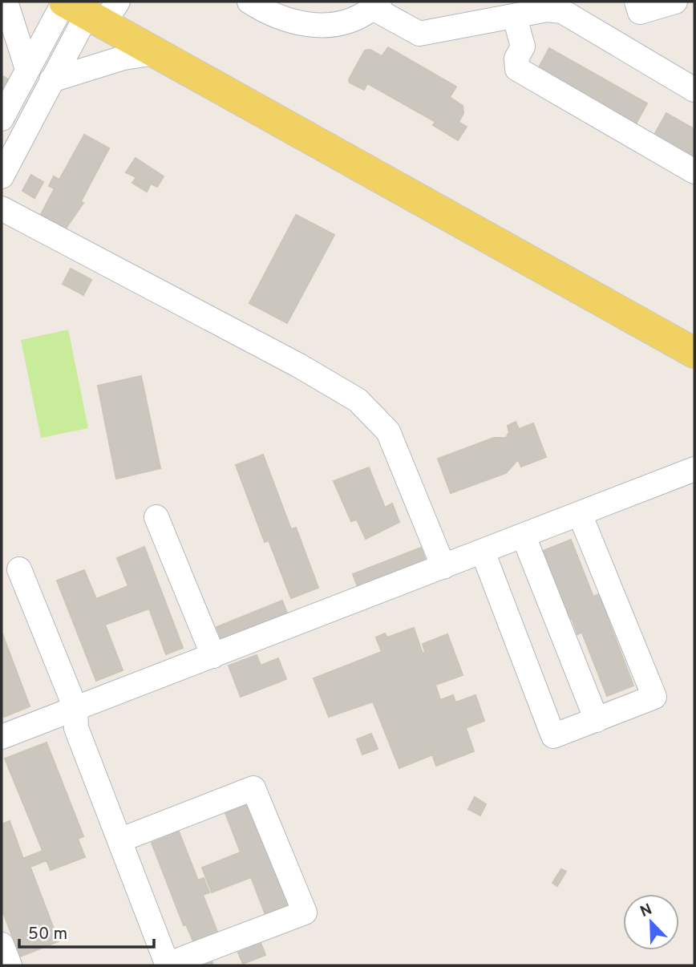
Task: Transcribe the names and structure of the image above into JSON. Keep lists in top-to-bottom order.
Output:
{
  "scale_bar": "50 m",
  "north": "top left"
}
